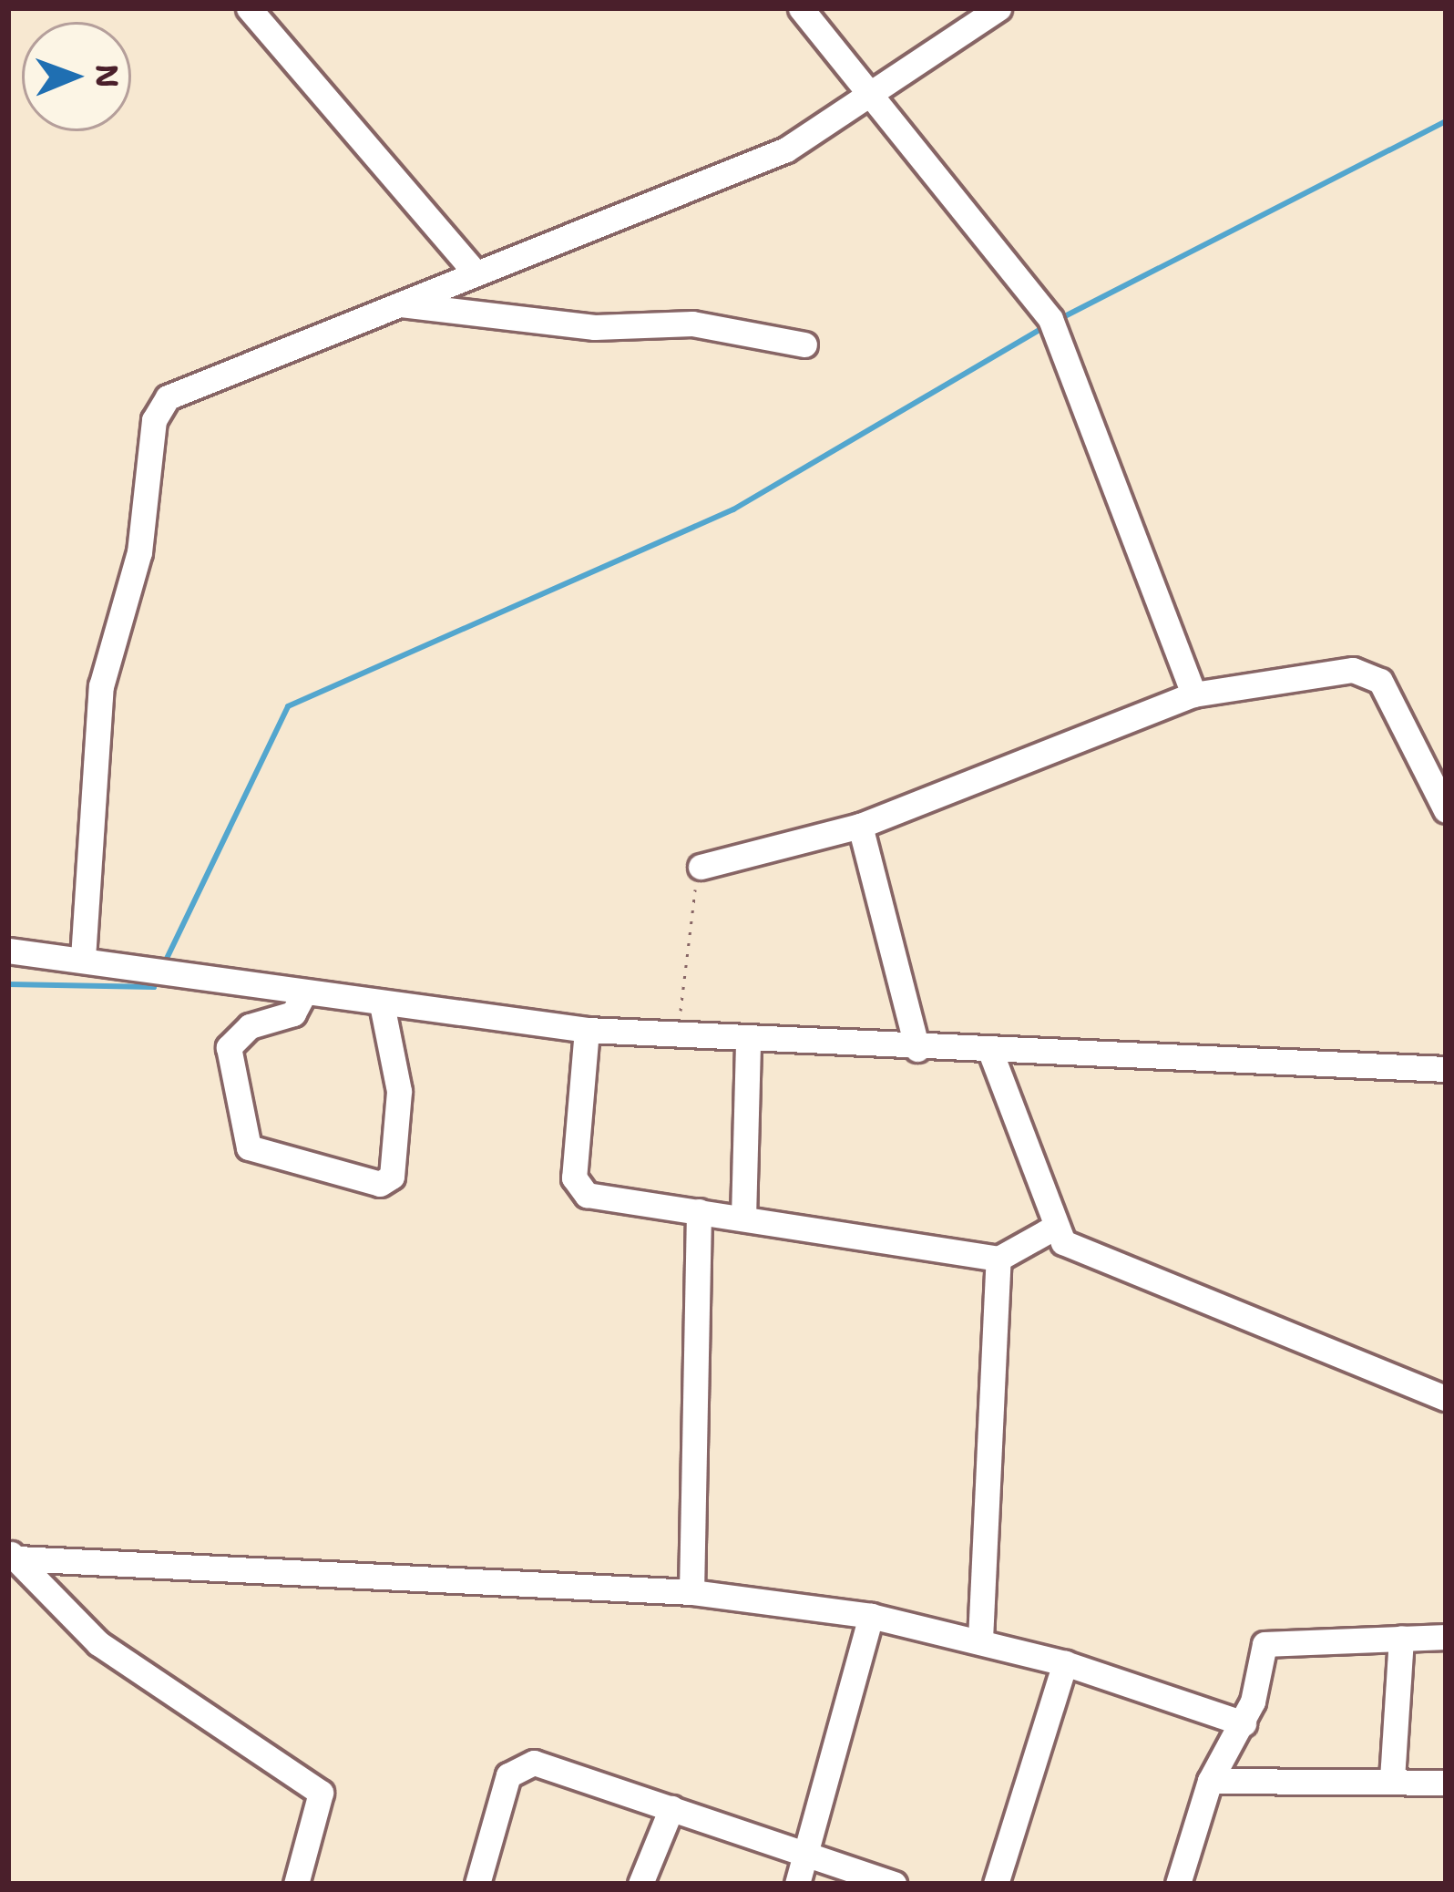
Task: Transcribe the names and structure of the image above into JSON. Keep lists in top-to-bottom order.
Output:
{
  "north": "right"
}
